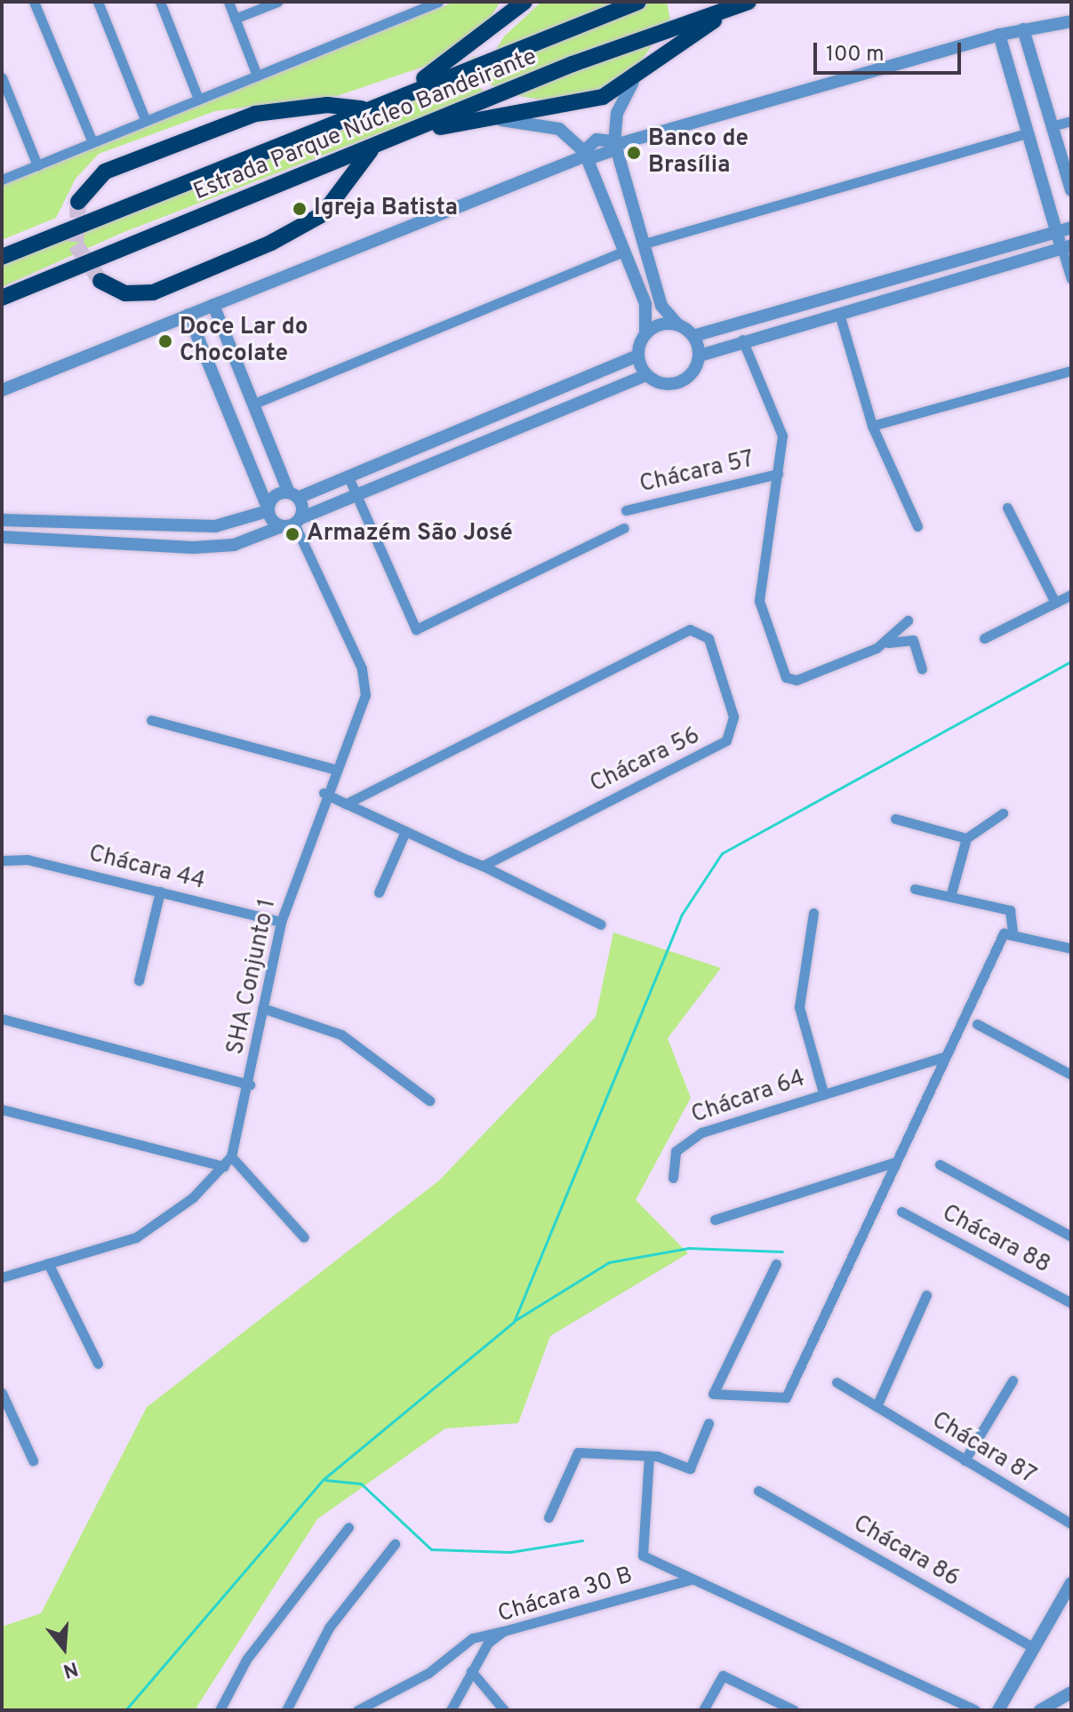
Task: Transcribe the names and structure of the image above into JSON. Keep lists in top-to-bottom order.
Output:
{
  "streets": {
    "highway": ["Estrada Parque Núcleo Bandeirante"],
    "street": [
      "Chácara 57",
      "Chácara 56",
      "Chácara 44",
      "SHA Conjunto 1",
      "Chácara 64",
      "Chácara 88",
      "Chácara 87",
      "Chácara 86",
      "Chácara 30 B"
    ]
  },
  "crossings": [
    ["Chácara 44", "SHA Conjunto 1"]
  ],
  "places": [
    "Banco de Brasília",
    "Igreja Batista",
    "Doce Lar do Chocolate",
    "Armazém São José"
  ],
  "scale_bar": "100 m",
  "north": "bottom"
}
